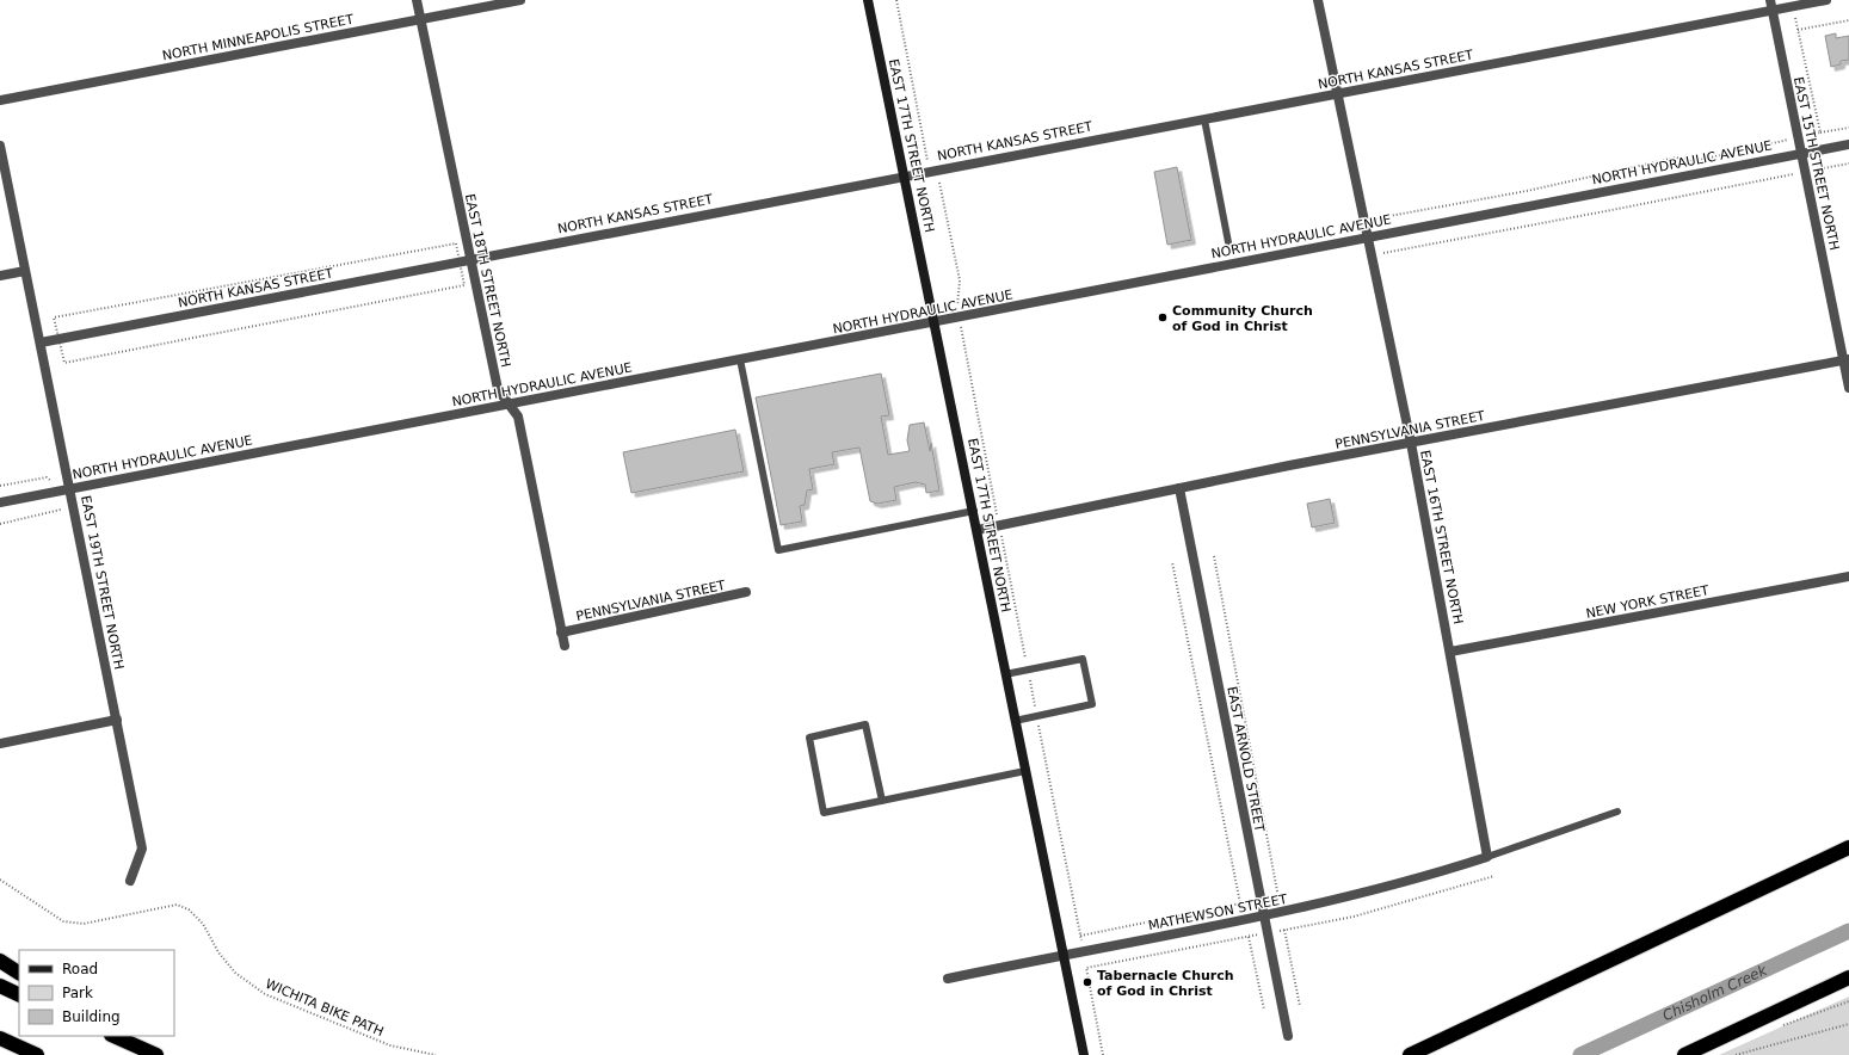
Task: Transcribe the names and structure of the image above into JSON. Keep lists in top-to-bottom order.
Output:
{
  "streets": {
    "street": [
      "NORTH MINNEAPOLIS STREET",
      "NORTH KANSAS STREET",
      "EAST 17TH STREET NORTH",
      "NORTH HYDRAULIC AVENUE",
      "EAST 15TH STREET NORTH",
      "EAST 18TH STREET NORTH",
      "PENNSYLVANIA STREET",
      "EAST 16TH STREET NORTH",
      "EAST 19TH STREET NORTH",
      "NEW YORK STREET",
      "EAST ARNOLD STREET",
      "MATHEWSON STREET"
    ],
    "path": ["WICHITA BIKE PATH"]
  },
  "crossings": [
    ["NORTH MINNEAPOLIS STREET", "EAST 18TH STREET NORTH"],
    ["NORTH KANSAS STREET", "EAST 17TH STREET NORTH"],
    ["NORTH KANSAS STREET", "EAST 15TH STREET NORTH"],
    ["NORTH KANSAS STREET", "EAST 18TH STREET NORTH"],
    ["NORTH KANSAS STREET", "EAST 16TH STREET NORTH"],
    ["NORTH KANSAS STREET", "EAST 19TH STREET NORTH"],
    ["EAST 17TH STREET NORTH", "NORTH HYDRAULIC AVENUE"],
    ["EAST 17TH STREET NORTH", "PENNSYLVANIA STREET"],
    ["EAST 17TH STREET NORTH", "MATHEWSON STREET"],
    ["NORTH HYDRAULIC AVENUE", "EAST 15TH STREET NORTH"],
    ["NORTH HYDRAULIC AVENUE", "EAST 18TH STREET NORTH"],
    ["NORTH HYDRAULIC AVENUE", "EAST 16TH STREET NORTH"],
    ["NORTH HYDRAULIC AVENUE", "EAST 19TH STREET NORTH"],
    ["EAST 15TH STREET NORTH", "PENNSYLVANIA STREET"],
    ["EAST 18TH STREET NORTH", "PENNSYLVANIA STREET"],
    ["PENNSYLVANIA STREET", "EAST 16TH STREET NORTH"],
    ["PENNSYLVANIA STREET", "EAST ARNOLD STREET"],
    ["EAST 16TH STREET NORTH", "NEW YORK STREET"],
    ["EAST 16TH STREET NORTH", "MATHEWSON STREET"],
    ["EAST ARNOLD STREET", "MATHEWSON STREET"]
  ],
  "water": ["Chisholm Creek"],
  "places": ["Community Church of God in Christ", "Tabernacle Church of God in Christ"],
  "legend": ["Road", "Park", "Building"]
}
